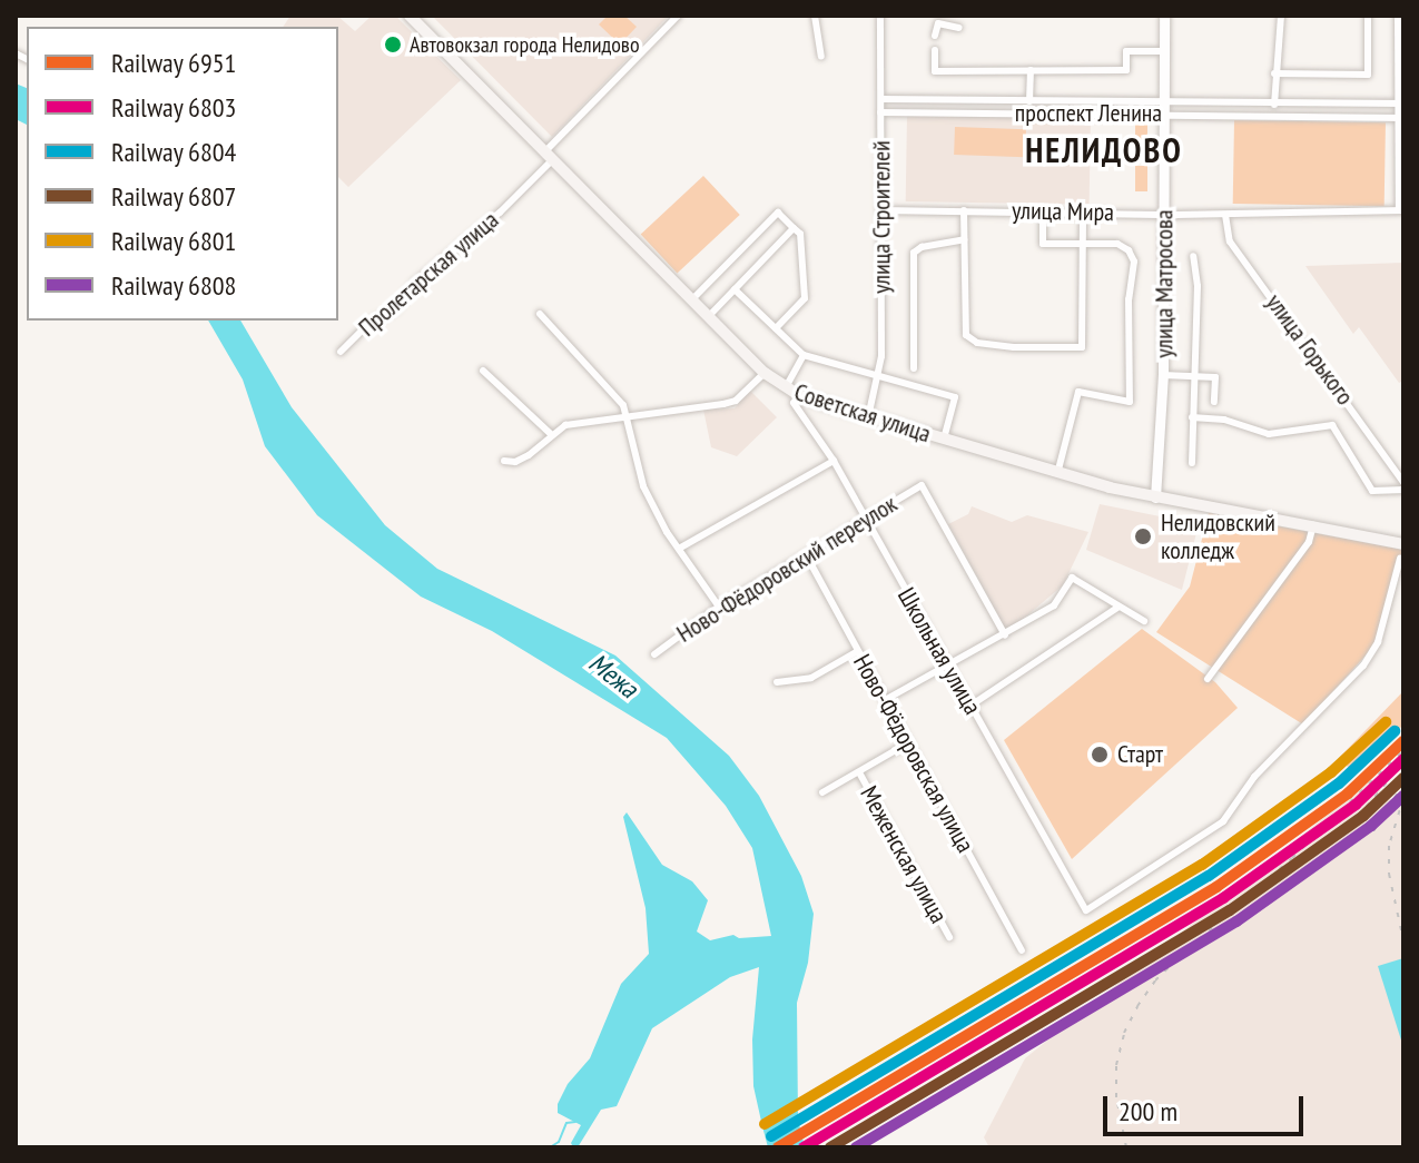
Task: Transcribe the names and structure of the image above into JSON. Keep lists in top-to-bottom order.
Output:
{
  "streets": {
    "main road": ["улица Матросова", "Советская улица"],
    "street": [
      "проспект Ленина",
      "улица Мира",
      "улица Строителей",
      "Пролетарская улица",
      "улица Горького",
      "Ново-Фёдоровский переулок",
      "Школьная улица",
      "Ново-Фёдоровская улица",
      "Меженская улица"
    ]
  },
  "crossings": [
    ["проспект Ленина", "улица Строителей"],
    ["проспект Ленина", "улица Матросова"],
    ["улица Мира", "улица Строителей"],
    ["улица Мира", "улица Матросова"],
    ["улица Мира", "улица Горького"],
    ["улица Строителей", "Советская улица"],
    ["Пролетарская улица", "Советская улица"],
    ["улица Матросова", "Советская улица"],
    ["Советская улица", "Школьная улица"],
    ["Ново-Фёдоровский переулок", "Школьная улица"],
    ["Ново-Фёдоровский переулок", "Ново-Фёдоровская улица"]
  ],
  "districts": ["НЕЛИДОВО"],
  "water": ["Межа"],
  "places": ["Автовокзал города Нелидово", "Нелидовский колледж", "Старт"],
  "lines": [
    "rail line 6801",
    "rail line 6804",
    "rail line 6951",
    "rail line 6803",
    "rail line 6807",
    "rail line 6808"
  ],
  "legend": [
    "Railway 6951",
    "Railway 6803",
    "Railway 6804",
    "Railway 6807",
    "Railway 6801",
    "Railway 6808"
  ],
  "scale_bar": "200 m"
}
